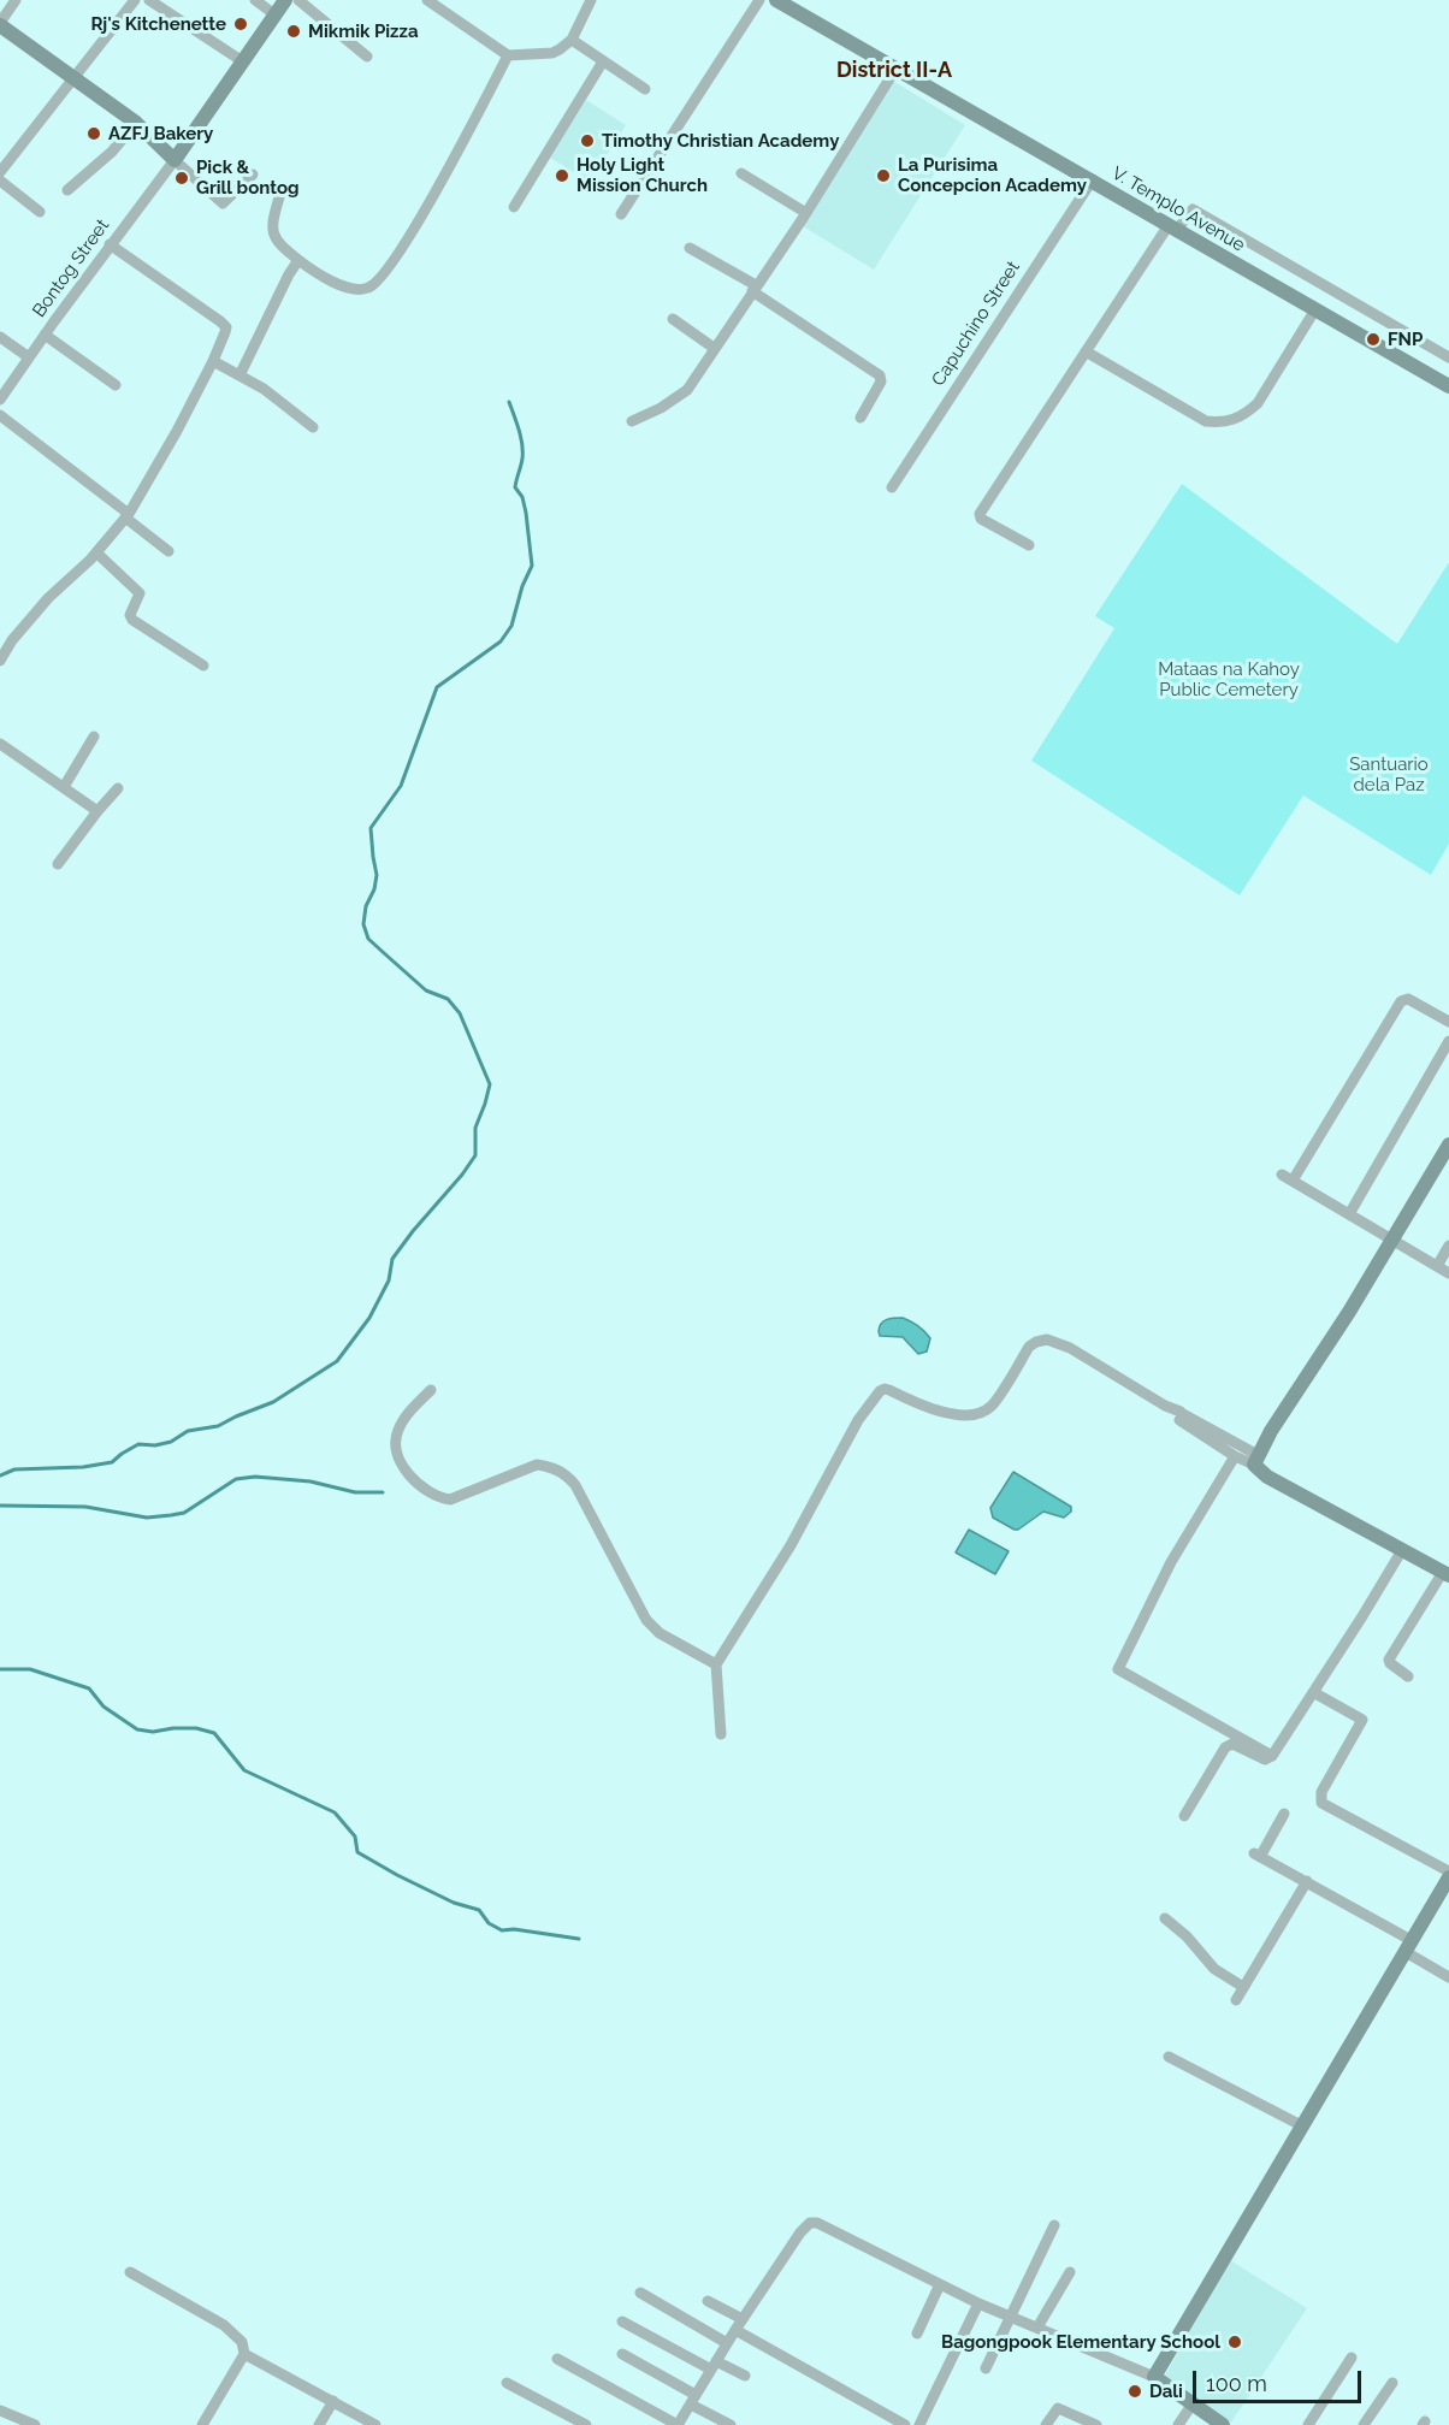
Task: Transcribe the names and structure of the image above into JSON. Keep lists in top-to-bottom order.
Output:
{
  "streets": {
    "street": ["V. Templo Avenue", "Bontog Street", "Capuchino Street"]
  },
  "crossings": [
    ["V. Templo Avenue", "Capuchino Street"]
  ],
  "districts": ["District II-A"],
  "parks": ["Mataas na Kahoy Public Cemetery", "Santuario dela Paz"],
  "places": [
    "Rj's Kitchenette",
    "Mikmik Pizza",
    "AZFJ Bakery",
    "Timothy Christian Academy",
    "Holy Light Mission Church",
    "La Purisima Concepcion Academy",
    "Pick & Grill bontog",
    "FNP",
    "Bagongpook Elementary School",
    "Dali"
  ],
  "scale_bar": "100 m"
}
